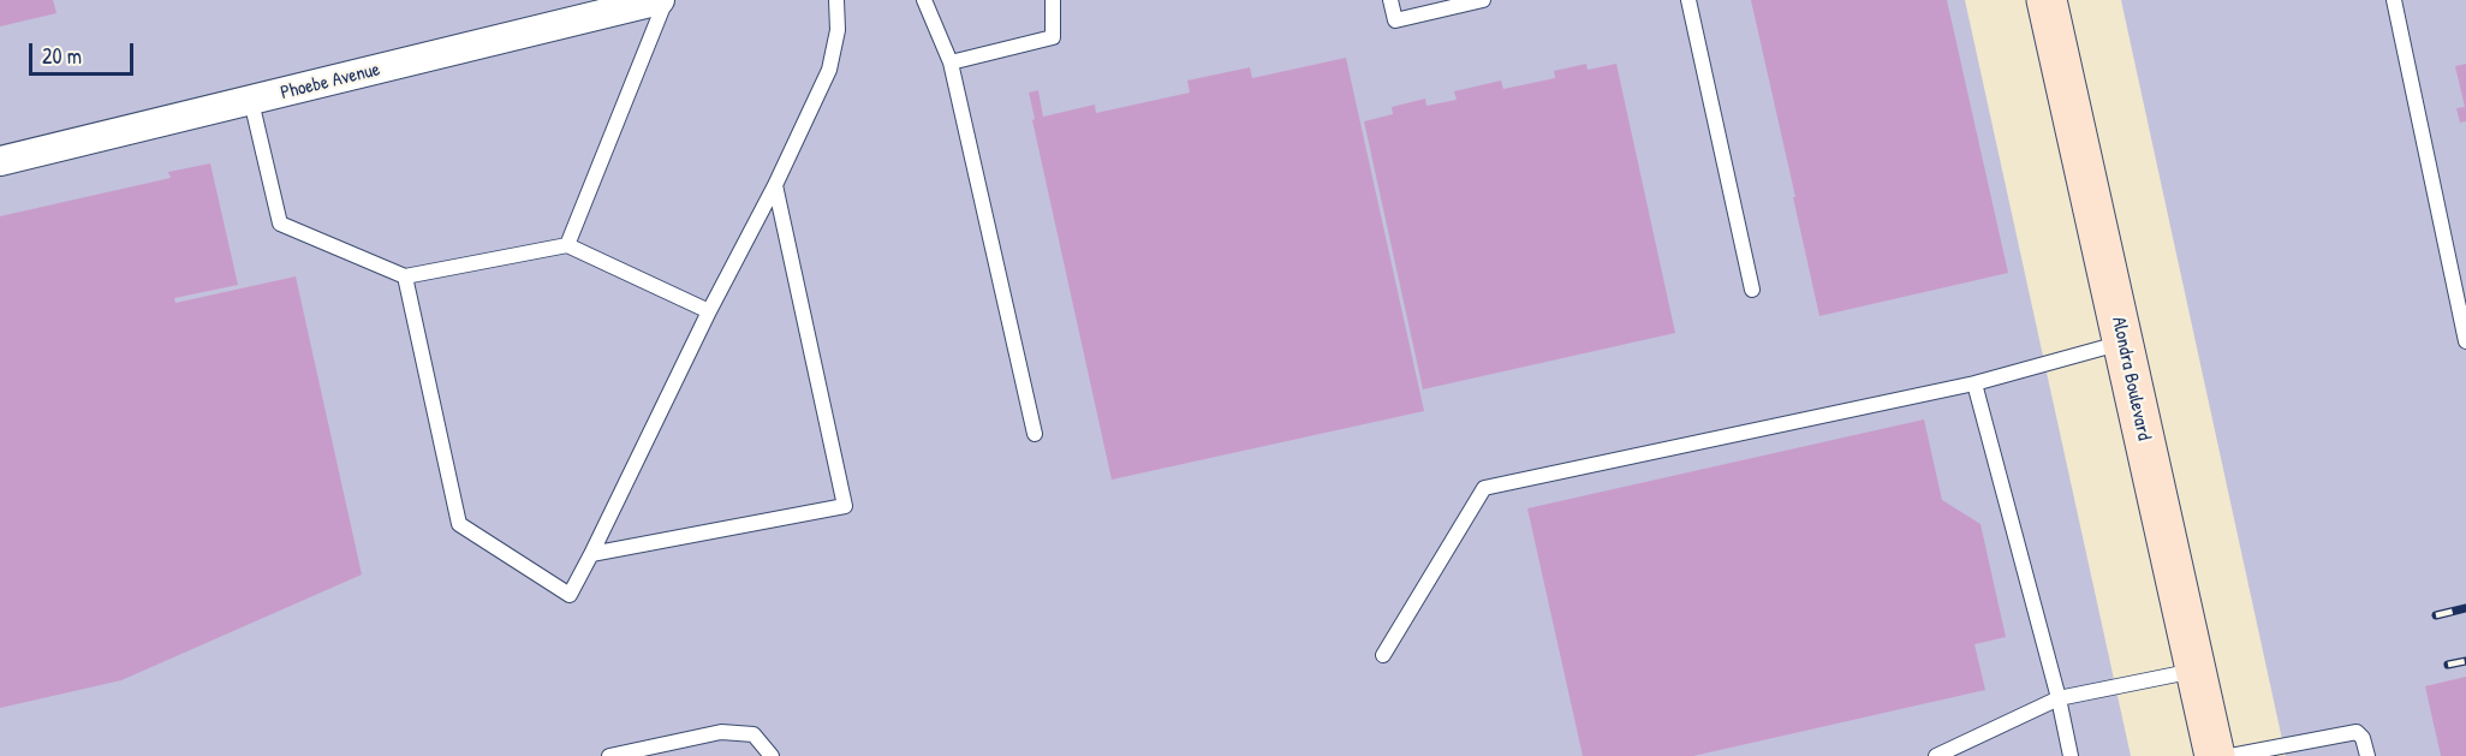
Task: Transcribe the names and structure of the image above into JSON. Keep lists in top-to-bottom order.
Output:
{
  "streets": {
    "main road": ["Alondra Boulevard"],
    "street": ["Phoebe Avenue"]
  },
  "scale_bar": "20 m"
}
